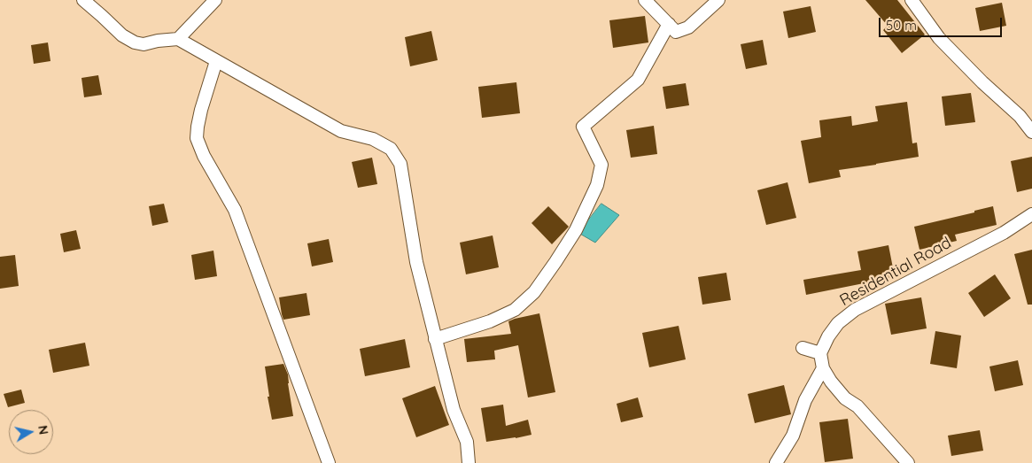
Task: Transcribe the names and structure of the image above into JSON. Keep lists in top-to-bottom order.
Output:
{
  "streets": {
    "street": ["Residential Road"]
  },
  "scale_bar": "50 m",
  "north": "right"
}
